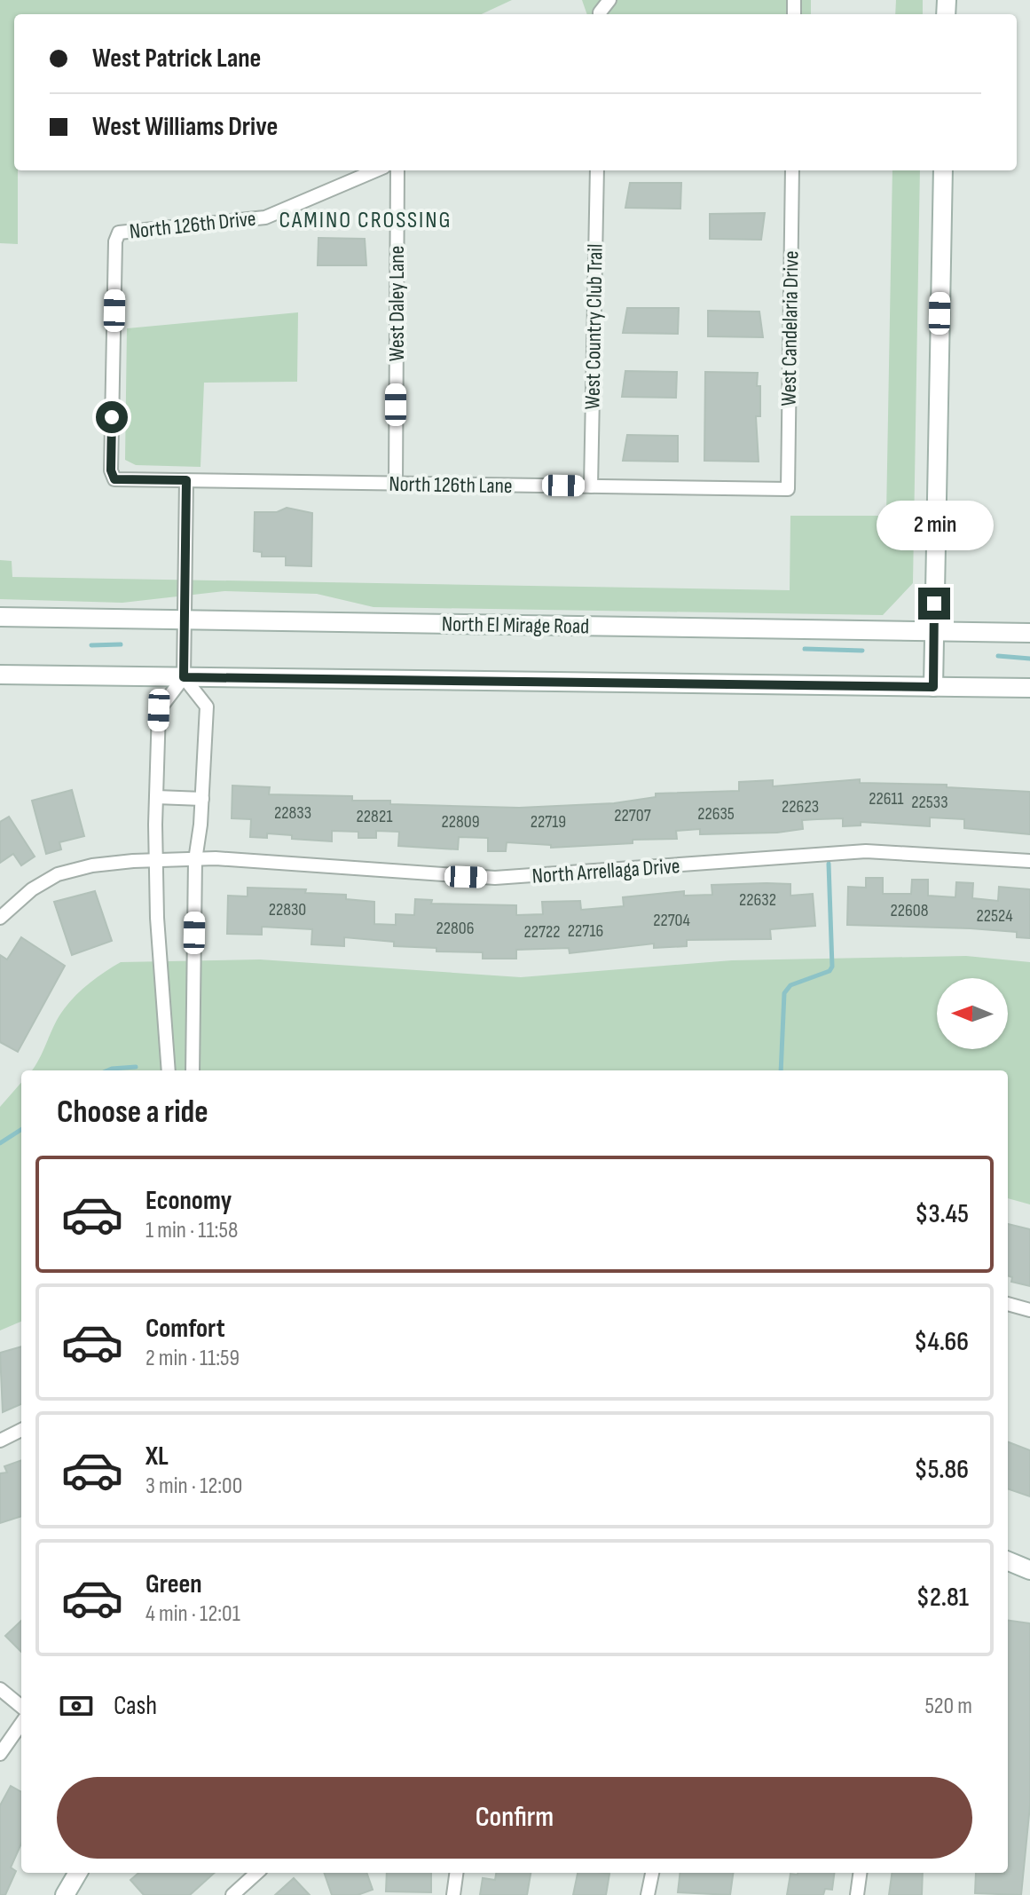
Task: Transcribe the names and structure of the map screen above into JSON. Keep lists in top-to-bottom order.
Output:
{
  "streets": {
    "main road": ["North El Mirage Road"],
    "street": [
      "North 126th Drive",
      "West Daley Lane",
      "West Country Club Trail",
      "West Candelaria Drive",
      "North 126th Lane",
      "North Arrellaga Drive"
    ]
  },
  "crossings": [
    ["North 126th Drive", "North 126th Lane"],
    ["West Daley Lane", "North 126th Lane"],
    ["West Country Club Trail", "North 126th Lane"],
    ["West Candelaria Drive", "North 126th Lane"]
  ],
  "districts": ["CAMINO CROSSING"],
  "house_numbers": [
    "22611",
    "22533",
    "22623",
    "22833",
    "22635",
    "22707",
    "22821",
    "22809",
    "22719",
    "22632",
    "22830",
    "22608",
    "22524",
    "22704",
    "22806",
    "22716",
    "22722"
  ],
  "north": "left",
  "page": {
    "banner": ["West Patrick Lane", "West Williams Drive"],
    "bubble": "2 min",
    "heading": "Choose a ride",
    "list": [
      {
        "name": "Economy",
        "note": "1 min · 11:58",
        "value": "$3.45"
      },
      {
        "name": "Comfort",
        "note": "2 min · 11:59",
        "value": "$4.66"
      },
      {
        "name": "XL",
        "note": "3 min · 12:00",
        "value": "$5.86"
      },
      {
        "name": "Green",
        "note": "4 min · 12:01",
        "value": "$2.81"
      }
    ],
    "pay": ["Cash", "520 m"],
    "buttons": "Confirm"
  }
}
